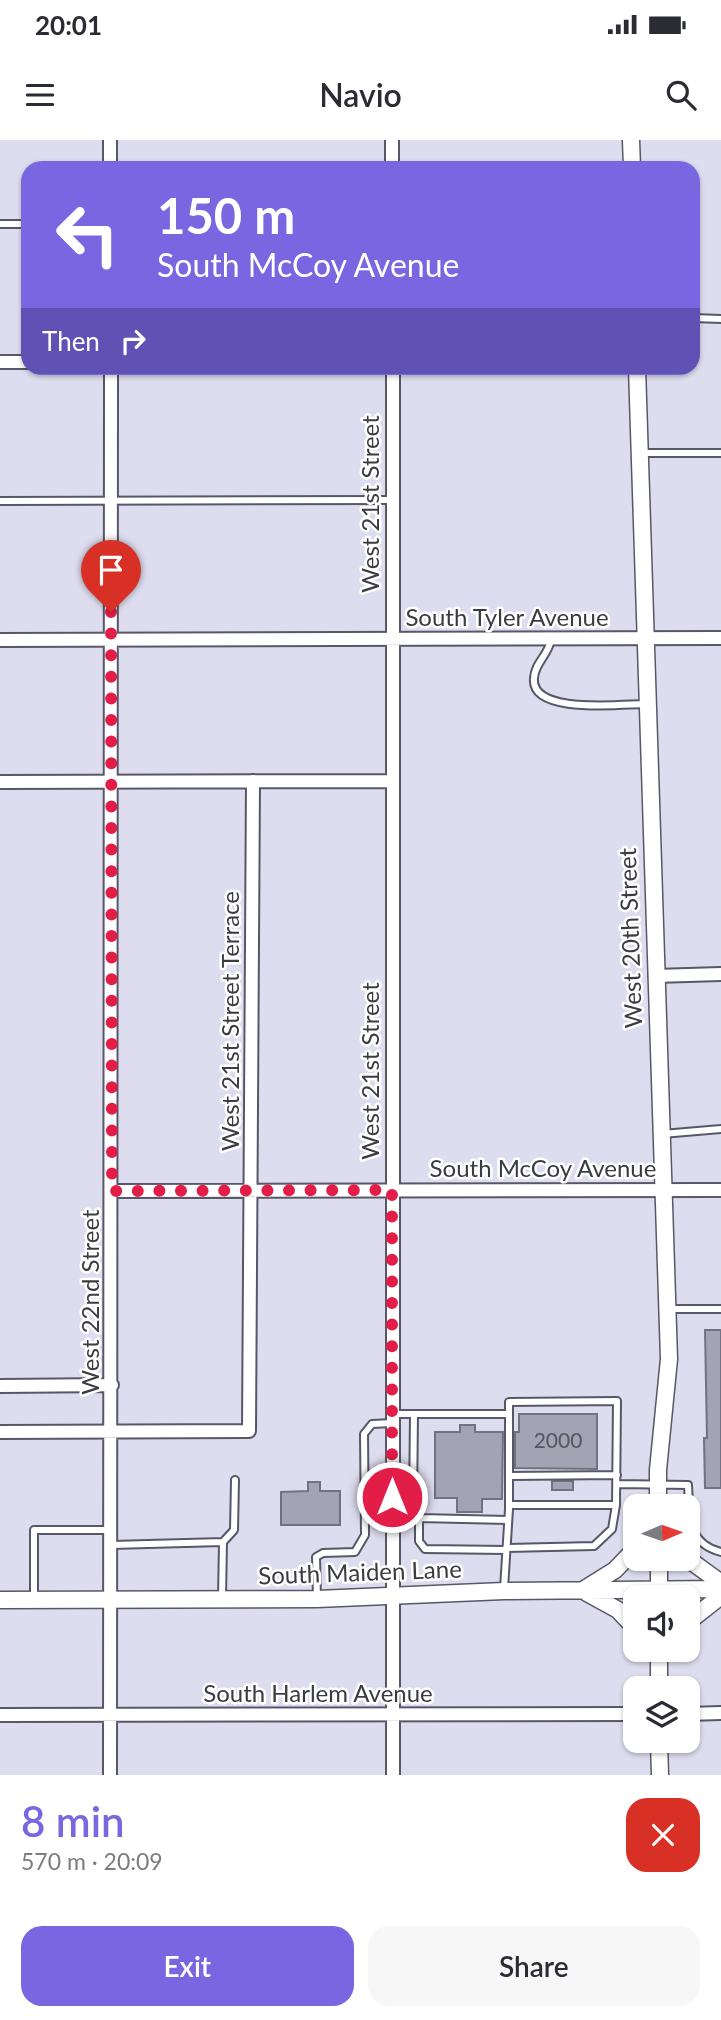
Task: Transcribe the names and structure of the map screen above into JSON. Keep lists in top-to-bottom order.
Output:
{
  "streets": {
    "main road": ["West 20th Street", "South Maiden Lane"],
    "street": [
      "West 21st Street",
      "South Tyler Avenue",
      "West 21st Street Terrace",
      "South McCoy Avenue",
      "West 22nd Street",
      "South Harlem Avenue"
    ]
  },
  "crossings": [
    ["West 21st Street", "South Tyler Avenue"],
    ["West 21st Street", "South McCoy Avenue"],
    ["West 21st Street", "South Maiden Lane"],
    ["West 21st Street", "South Harlem Avenue"],
    ["South Tyler Avenue", "West 20th Street"],
    ["South Tyler Avenue", "West 22nd Street"],
    ["West 20th Street", "South McCoy Avenue"],
    ["West 21st Street Terrace", "South McCoy Avenue"],
    ["West 21st Street Terrace", "West 22nd Street"],
    ["South McCoy Avenue", "West 22nd Street"],
    ["West 22nd Street", "South Maiden Lane"],
    ["West 22nd Street", "South Harlem Avenue"]
  ],
  "house_numbers": ["2000"],
  "north": "right",
  "page": {
    "status": "20:01",
    "header": "Navio",
    "turn": ["150 m", "South McCoy Avenue"],
    "then": "Then",
    "heading": ["8 min", "570 m · 20:09"],
    "buttons": ["Exit", "Share"]
  }
}
